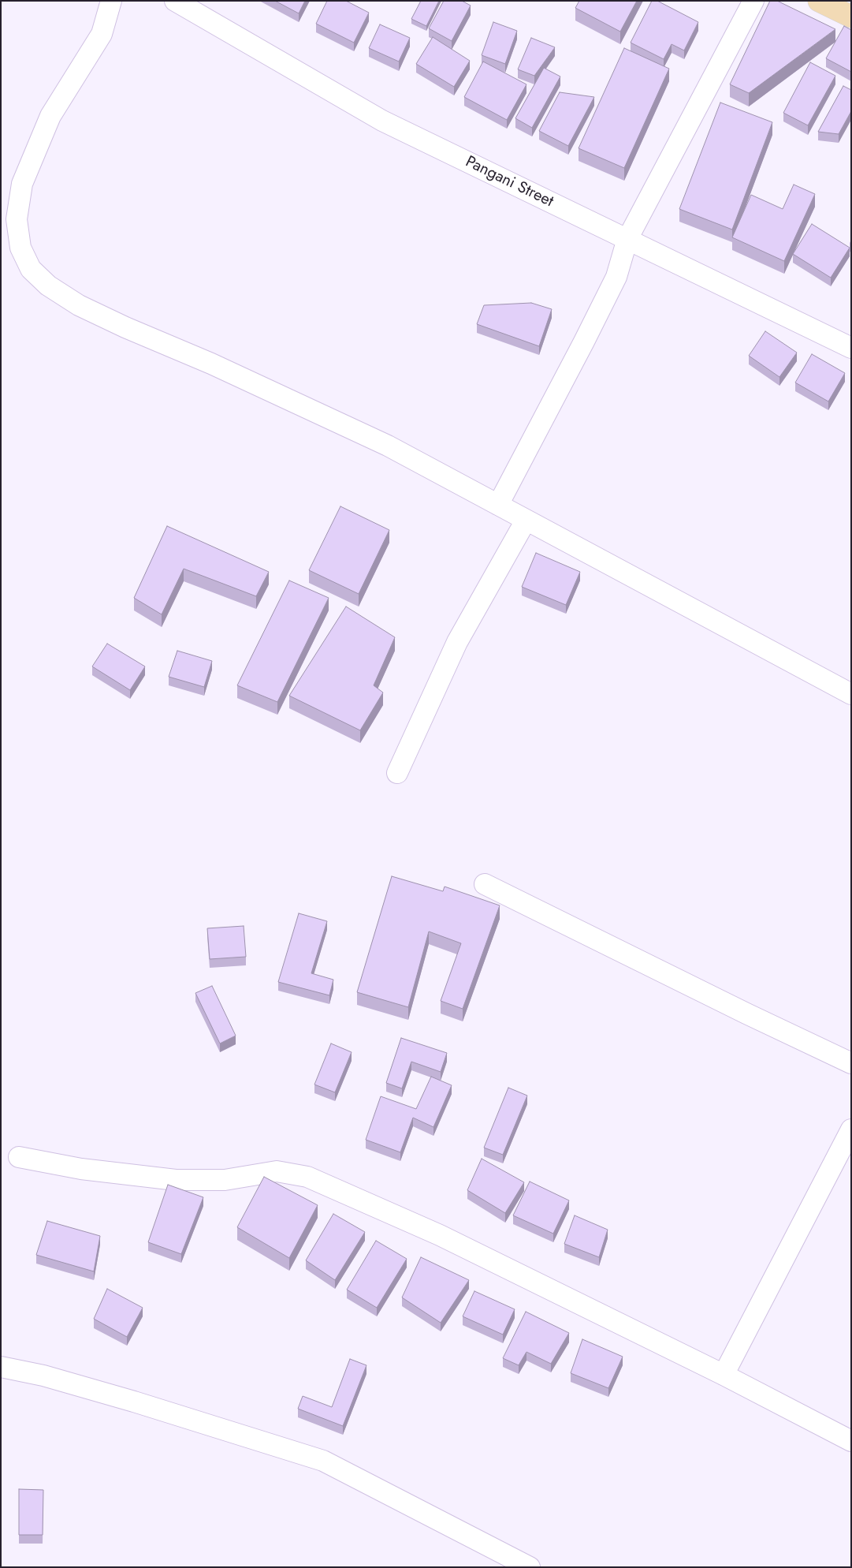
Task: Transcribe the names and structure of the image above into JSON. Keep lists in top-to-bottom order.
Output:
{
  "streets": {
    "street": ["Pangani Street"]
  }
}
